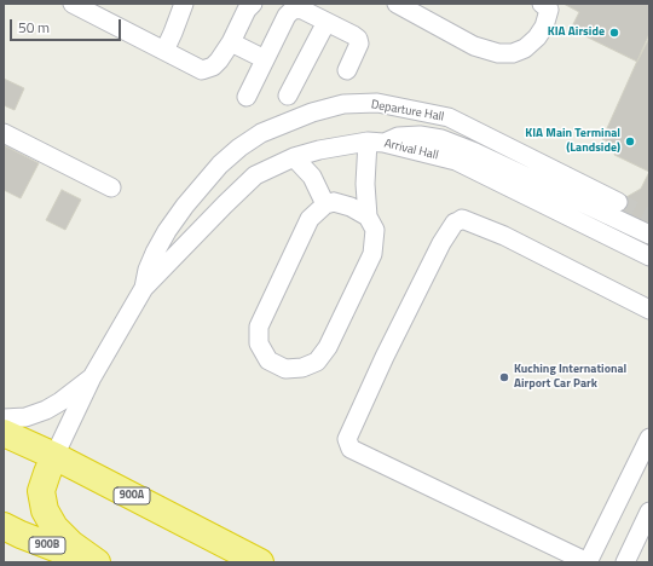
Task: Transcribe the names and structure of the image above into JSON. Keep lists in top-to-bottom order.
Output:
{
  "streets": {
    "highway": ["900A", "900B"],
    "lane": ["Departure Hall", "Arrival Hall"]
  },
  "crossings": [
    ["Departure Hall", "Arrival Hall"]
  ],
  "places": ["KIA Airside", "KIA Main Terminal (Landside)", "Kuching International Airport Car Park"],
  "scale_bar": "50 m"
}
